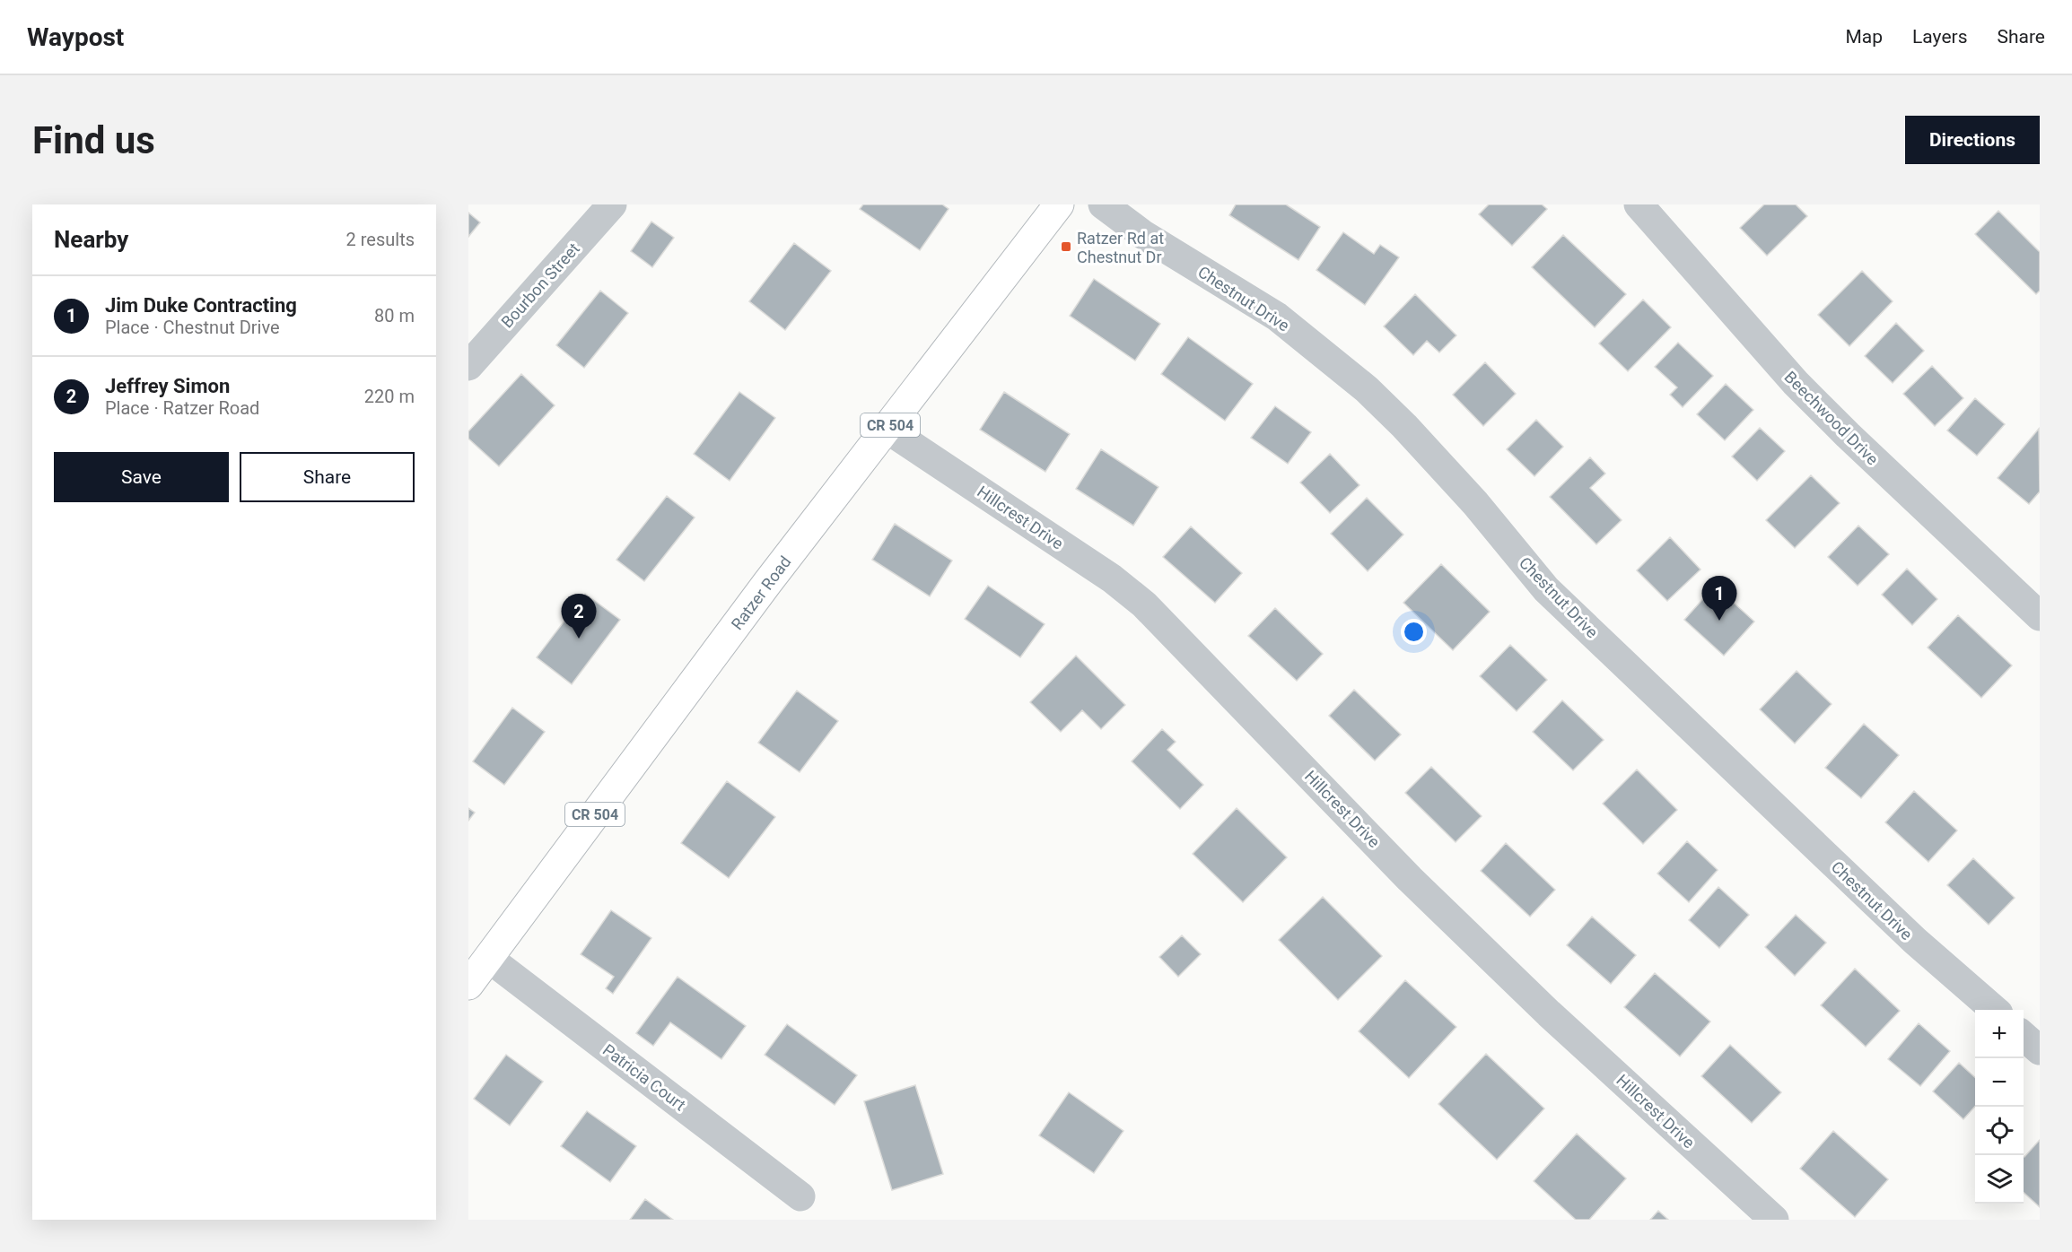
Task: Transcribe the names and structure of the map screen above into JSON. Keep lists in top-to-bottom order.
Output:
{
  "streets": {
    "main road": ["CR 504", "Ratzer Road"],
    "street": [
      "Bourbon Street",
      "Chestnut Drive",
      "Beechwood Drive",
      "Hillcrest Drive",
      "Patricia Court"
    ]
  },
  "crossings": [
    ["Hillcrest Drive", "Ratzer Road"],
    ["Ratzer Road", "Patricia Court"]
  ],
  "places": {
    "transit": ["Ratzer Rd at Chestnut Dr"]
  },
  "page": {
    "header": "Waypost",
    "nav": ["Map", "Layers", "Share"],
    "buttons": [
      "Directions",
      ["Save", "Share"]
    ],
    "title": "Find us",
    "heading": ["Nearby", "2 results"],
    "list": [
      {
        "mark": "1",
        "name": "Jim Duke Contracting",
        "note": "Place · Chestnut Drive",
        "value": "80 m"
      },
      {
        "mark": "2",
        "name": "Jeffrey Simon",
        "note": "Place · Ratzer Road",
        "value": "220 m"
      }
    ],
    "pins": ["1", "2"],
    "map_buttons": ["+", "−"]
  }
}
